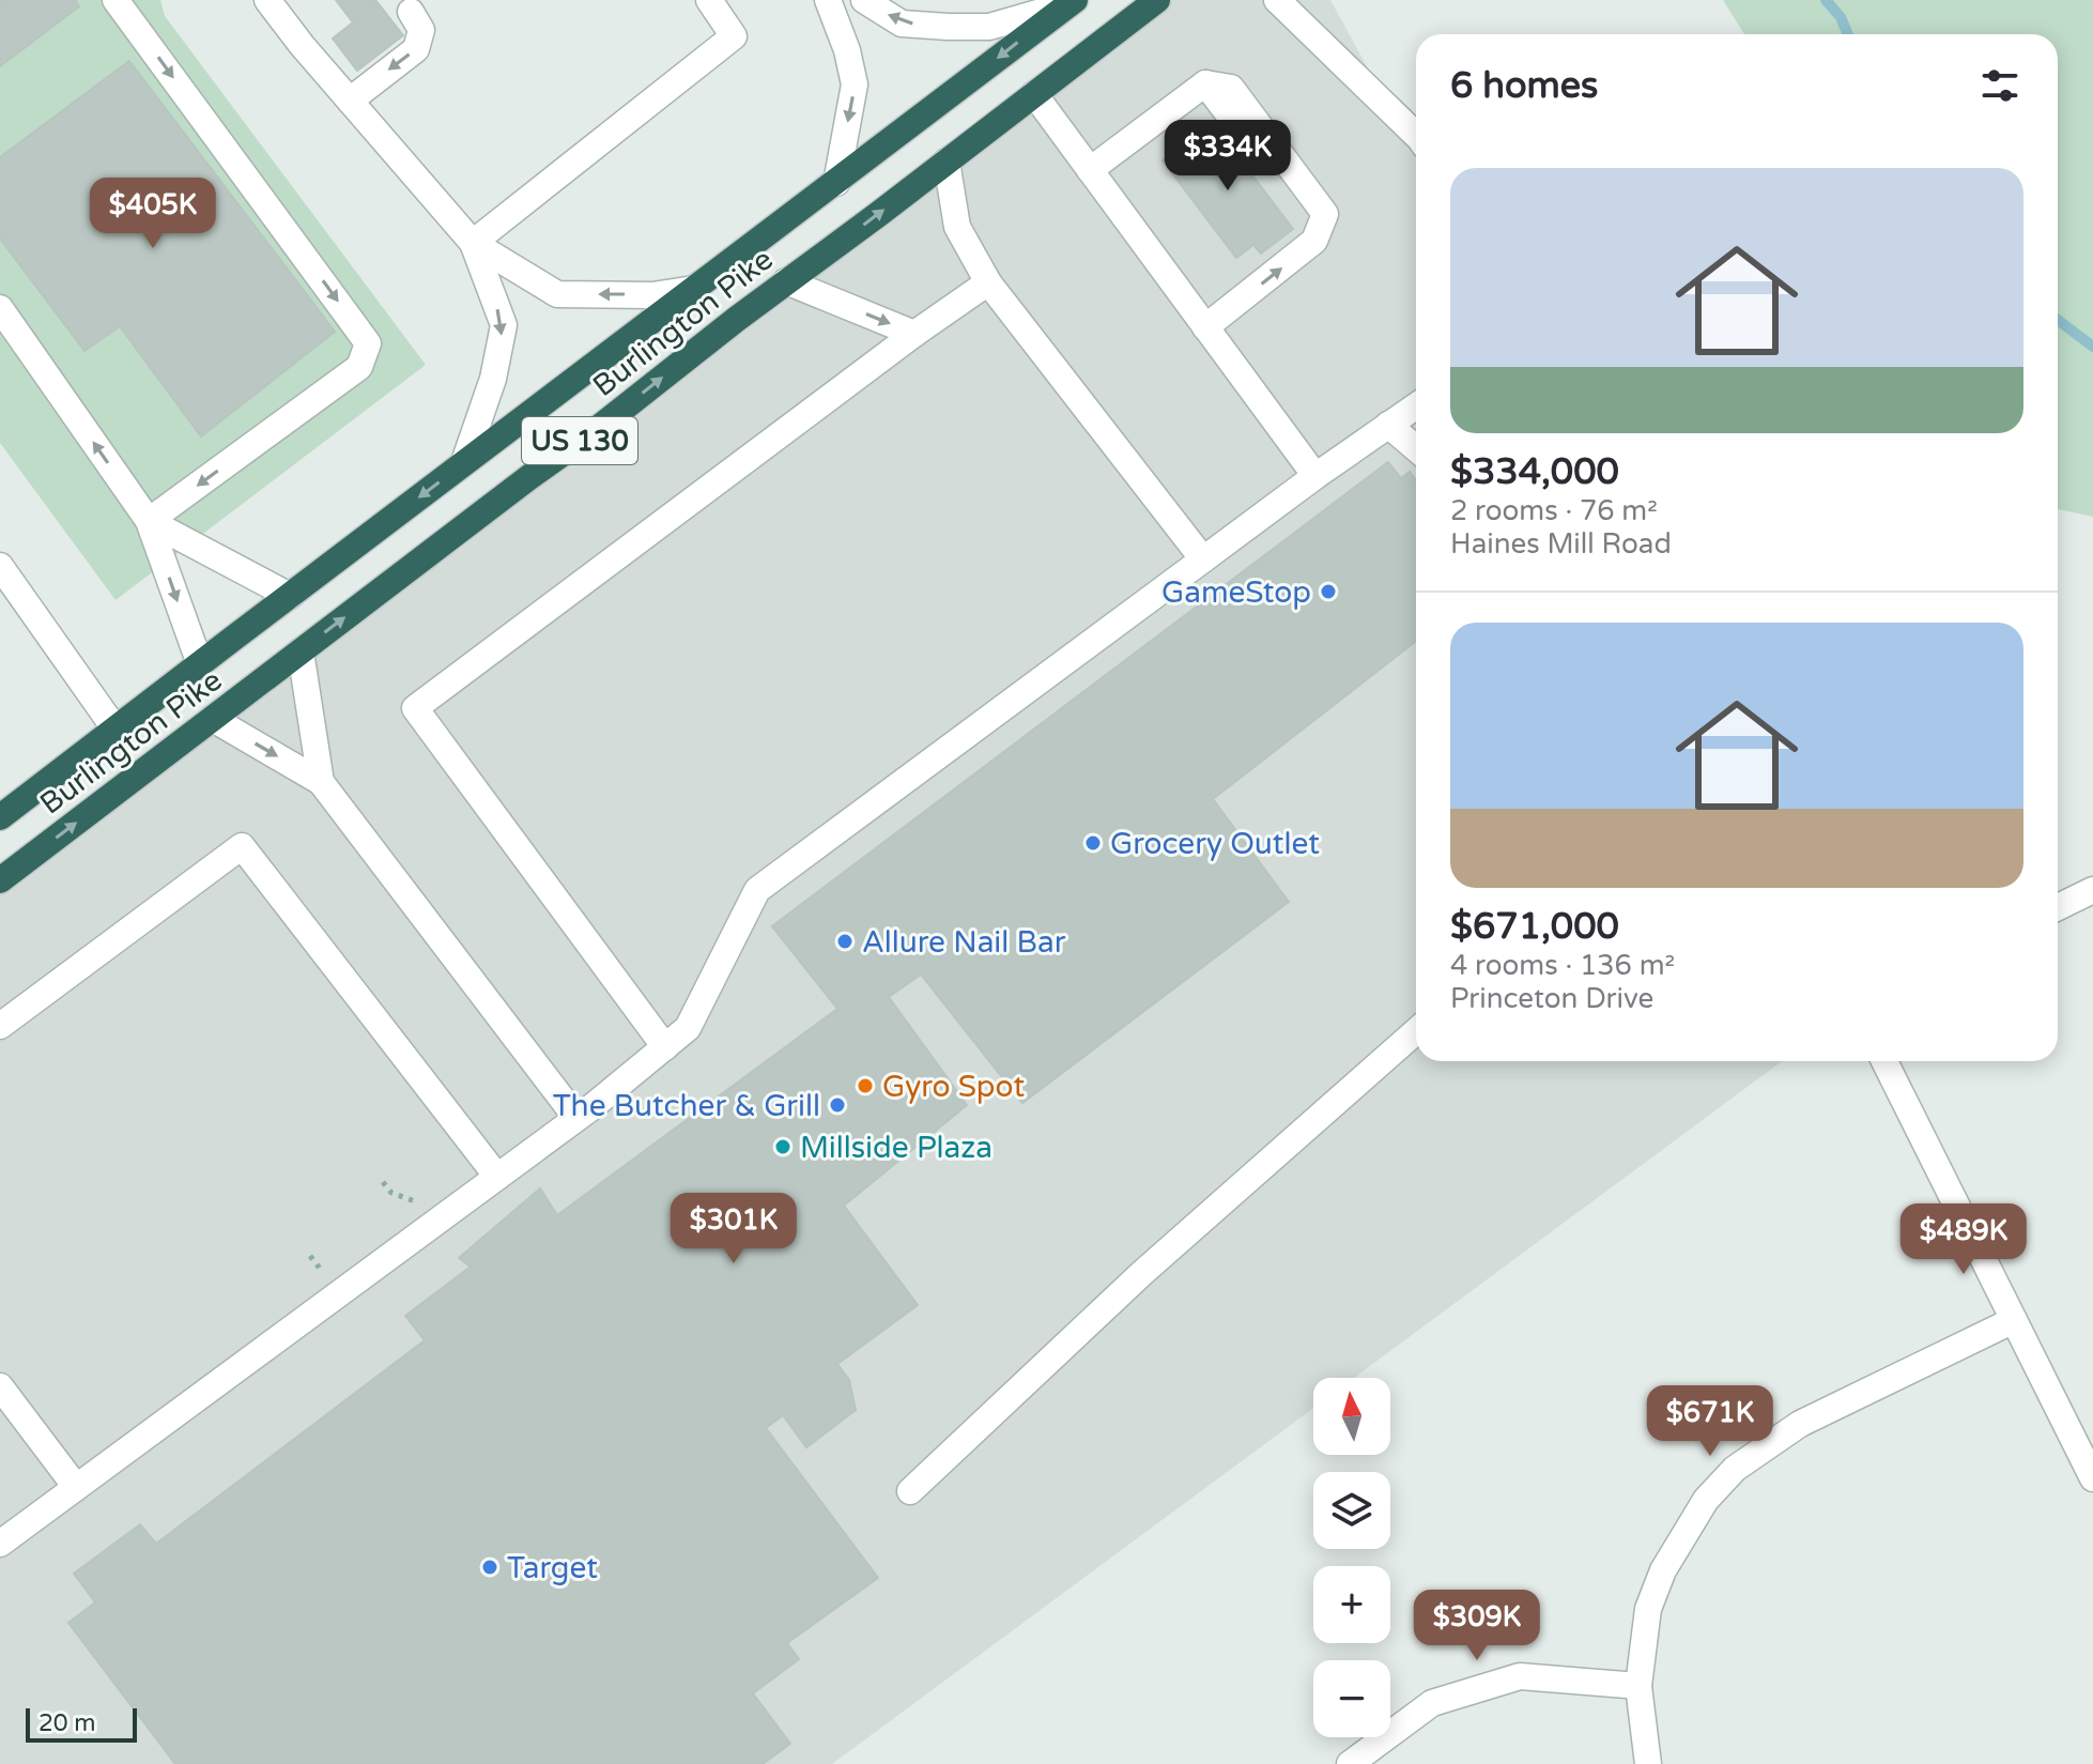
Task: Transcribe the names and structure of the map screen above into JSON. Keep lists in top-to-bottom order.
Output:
{
  "streets": {
    "highway": ["Burlington Pike", "US 130"]
  },
  "places": [
    "GameStop",
    "Grocery Outlet",
    "Allure Nail Bar",
    "Gyro Spot",
    "The Butcher & Grill",
    "Millside Plaza",
    "Target"
  ],
  "scale_bar": "20 m",
  "north": "top",
  "page": {
    "heading": "6 homes",
    "price": [
      "$334K",
      "$405K",
      "$301K",
      "$489K",
      "$671K",
      "$309K"
    ],
    "list": [
      {
        "name": "$334,000",
        "note": "2 rooms · 76 m² · Haines Mill Road"
      },
      {
        "name": "$671,000",
        "note": "4 rooms · 136 m² · Princeton Drive"
      }
    ],
    "map_buttons": ["+", "−"],
    "scale": "20 m"
  }
}
